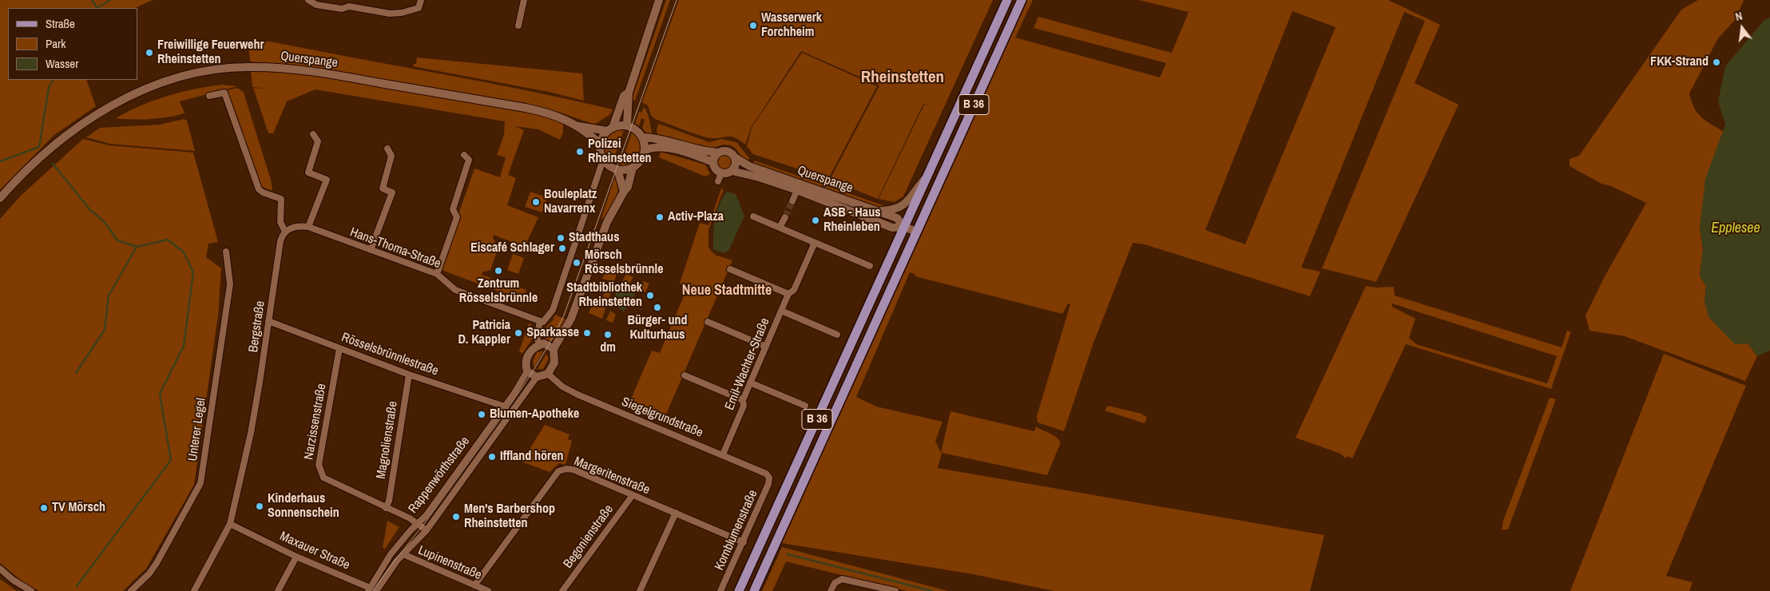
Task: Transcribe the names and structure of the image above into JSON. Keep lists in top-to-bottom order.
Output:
{
  "streets": {
    "main road": ["Querspange", "B 36"],
    "street": [
      "Hans-Thoma-Straße",
      "Bergstraße",
      "Rösselsbrünnlestraße",
      "Emil-Wachter-Straße",
      "Siegelgrundstraße",
      "Narzissenstraße",
      "Unterer Legel",
      "Magnolienstraße",
      "Rappenwörthstraße",
      "Margeritenstraße",
      "Kornblumenstraße",
      "Begonienstraße",
      "Maxauer Straße",
      "Lupinenstraße"
    ]
  },
  "crossings": [
    ["Querspange", "B 36"],
    ["Hans-Thoma-Straße", "Bergstraße"],
    ["Bergstraße", "Rösselsbrünnlestraße"],
    ["Bergstraße", "Maxauer Straße"],
    ["Rösselsbrünnlestraße", "Narzissenstraße"],
    ["Rösselsbrünnlestraße", "Magnolienstraße"],
    ["Rösselsbrünnlestraße", "Rappenwörthstraße"],
    ["Emil-Wachter-Straße", "Siegelgrundstraße"],
    ["Siegelgrundstraße", "Rappenwörthstraße"],
    ["Siegelgrundstraße", "Kornblumenstraße"],
    ["Narzissenstraße", "Magnolienstraße"],
    ["Narzissenstraße", "Rappenwörthstraße"],
    ["Rappenwörthstraße", "Maxauer Straße"],
    ["Rappenwörthstraße", "Lupinenstraße"],
    ["Margeritenstraße", "Kornblumenstraße"],
    ["Margeritenstraße", "Begonienstraße"],
    ["Margeritenstraße", "Lupinenstraße"]
  ],
  "districts": ["Rheinstetten", "Neue Stadtmitte"],
  "water": ["Epplesee"],
  "places": [
    "Wasserwerk Forchheim",
    "Freiwillige Feuerwehr Rheinstetten",
    "FKK-Strand",
    "Polizei Rheinstetten",
    "Bouleplatz Navarrenx",
    "Activ-Plaza",
    "ASB - Haus Rheinleben",
    "Stadthaus",
    "Eiscafé Schlager",
    "Mörsch Rösselsbrünnle",
    "Zentrum Rösselsbrünnle",
    "Stadtbibliothek Rheinstetten",
    "Bürger- und Kulturhaus",
    "Patricia D. Kappler",
    "Sparkasse",
    "dm",
    "Blumen-Apotheke",
    "Iffland hören",
    "Kinderhaus Sonnenschein",
    "TV Mörsch",
    "Men's Barbershop Rheinstetten"
  ],
  "legend": ["Straße", "Park", "Wasser"],
  "north": "top"
}
